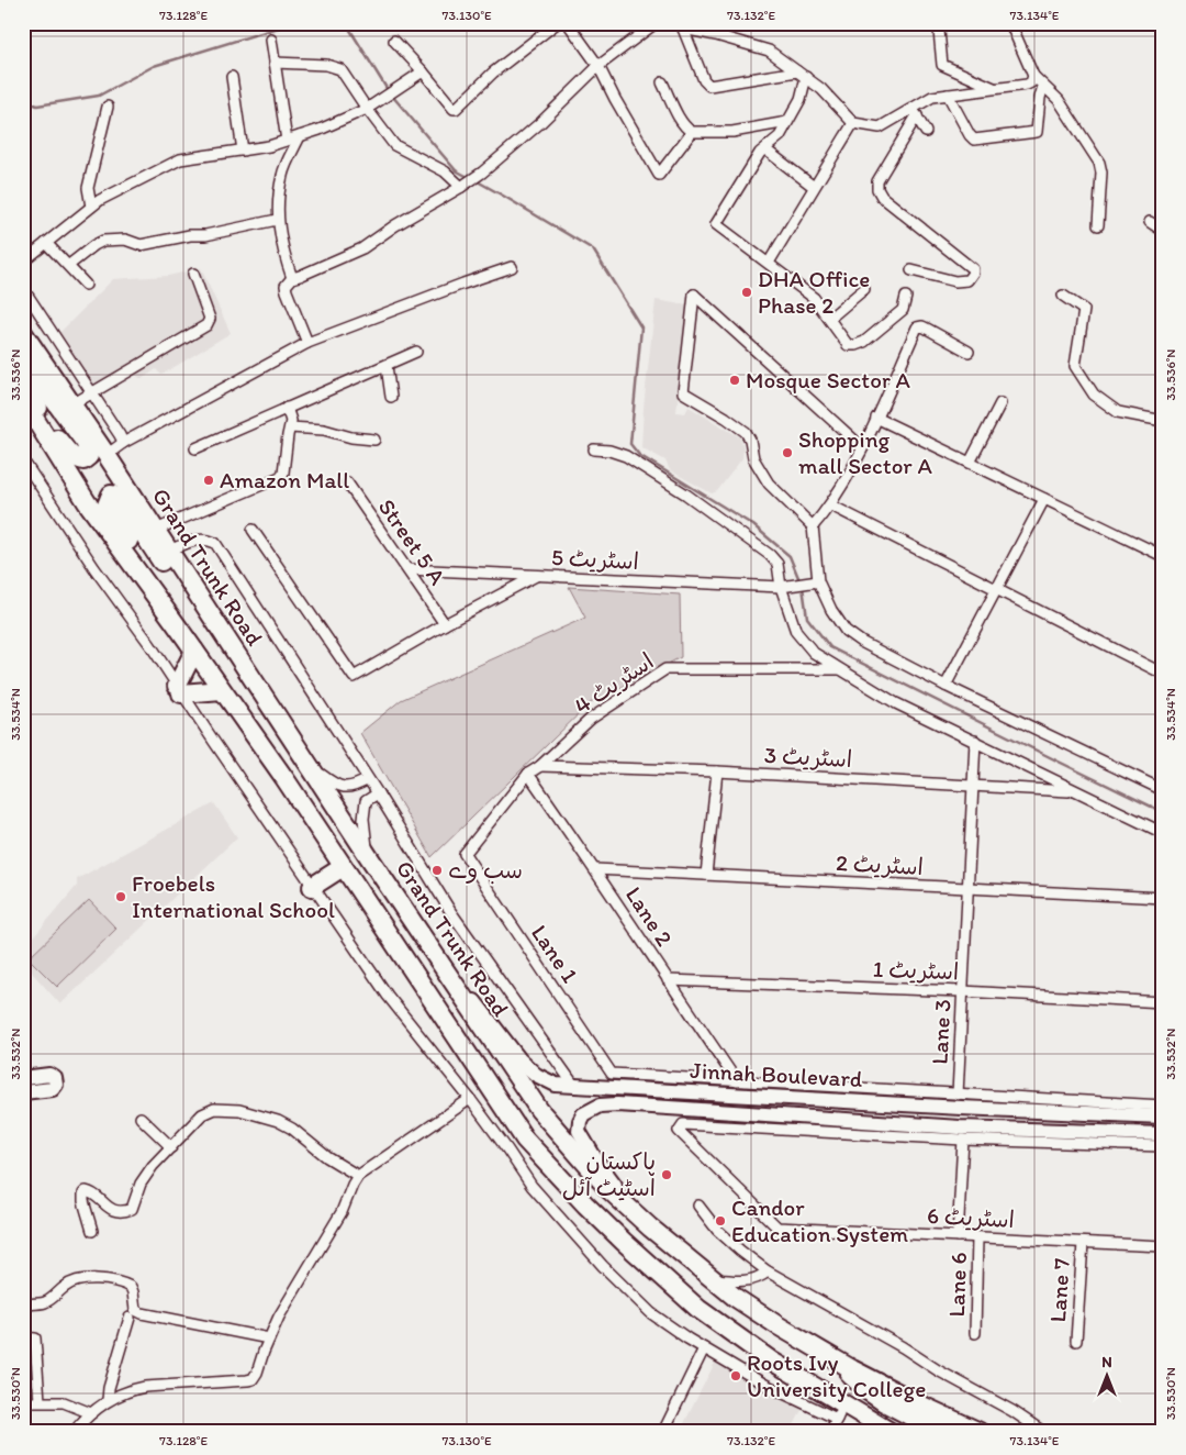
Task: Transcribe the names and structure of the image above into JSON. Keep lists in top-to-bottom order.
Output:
{
  "streets": {
    "highway": ["Grand Trunk Road"],
    "street": [
      "Street 5 A",
      "اسٹریٹ 5",
      "اسٹریٹ 4",
      "اسٹریٹ 3",
      "اسٹریٹ 2",
      "Lane 2",
      "Lane 1",
      "اسٹریٹ 1",
      "Lane 3",
      "Jinnah Boulevard",
      "اسٹریٹ 6",
      "Lane 6",
      "Lane 7"
    ]
  },
  "crossings": [
    ["Street 5 A", "اسٹریٹ 5"],
    ["Grand Trunk Road", "Jinnah Boulevard"],
    ["اسٹریٹ 4", "اسٹریٹ 3"],
    ["اسٹریٹ 4", "Lane 2"],
    ["اسٹریٹ 4", "Lane 1"],
    ["اسٹریٹ 3", "Lane 3"],
    ["اسٹریٹ 2", "Lane 2"],
    ["اسٹریٹ 2", "Lane 3"],
    ["Lane 2", "Lane 1"],
    ["Lane 2", "اسٹریٹ 1"],
    ["اسٹریٹ 1", "Lane 3"],
    ["Jinnah Boulevard", "اسٹریٹ 6"],
    ["اسٹریٹ 6", "Lane 6"],
    ["اسٹریٹ 6", "Lane 7"]
  ],
  "places": [
    "DHA Office Phase 2",
    "Mosque Sector A",
    "Shopping mall Sector A",
    "Amazon Mall",
    "سب وے",
    "Froebels International School",
    "پاکستان اسٹیٹ آئل",
    "Candor Education System",
    "Roots Ivy University College"
  ],
  "north": "top",
  "coordinates": [
    "73.128°E",
    "73.130°E",
    "73.132°E",
    "73.134°E",
    "33.536°N",
    "33.534°N",
    "33.532°N",
    "33.530°N"
  ]
}
